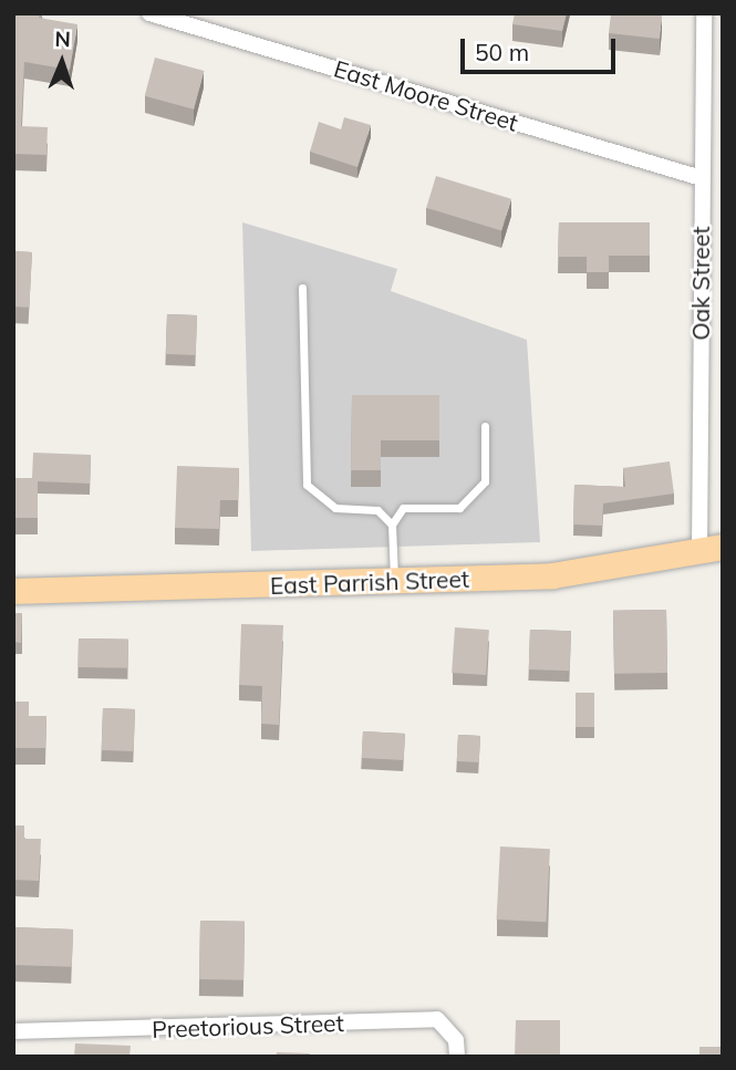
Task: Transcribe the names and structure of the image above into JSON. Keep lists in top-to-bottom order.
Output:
{
  "streets": {
    "main road": ["East Parrish Street"],
    "street": ["East Moore Street", "Oak Street", "Preetorious Street"]
  },
  "crossings": [
    ["East Moore Street", "Oak Street"],
    ["Oak Street", "East Parrish Street"]
  ],
  "scale_bar": "50 m",
  "north": "top"
}
